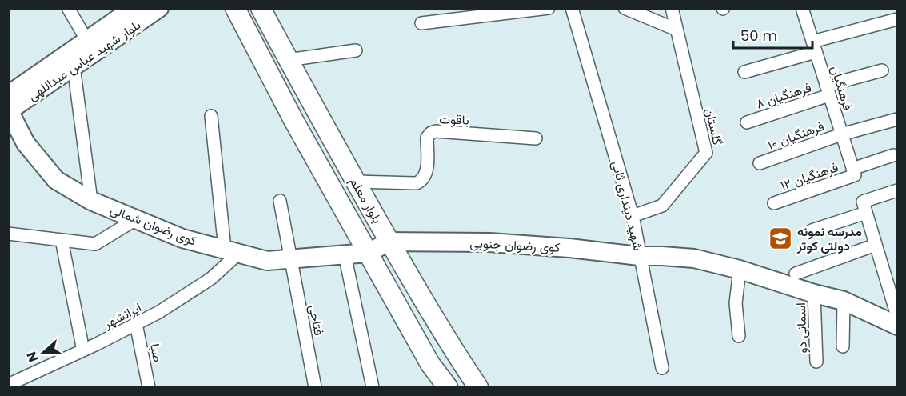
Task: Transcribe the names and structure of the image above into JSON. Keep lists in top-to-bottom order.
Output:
{
  "streets": {
    "main road": ["بلوار معلم"],
    "street": [
      "بلوار شهید عباس عبداللهی",
      "فرهنگیان",
      "فرهنگیان ۸",
      "یاقوت",
      "گلستان",
      "فرهنگیان ۱۰",
      "فرهنگیان ۱۲",
      "شهید دینداری ثانی",
      "کوی رضوان شمالی",
      "کوی رضوان جنوبی",
      "ایرانشهر",
      "فتاحی",
      "اسمانی دو",
      "صبا"
    ]
  },
  "crossings": [
    ["بلوار شهید عباس عبداللهی", "کوی رضوان شمالی"],
    ["فرهنگیان", "فرهنگیان ۸"],
    ["فرهنگیان", "فرهنگیان ۱۰"],
    ["فرهنگیان", "فرهنگیان ۱۲"],
    ["یاقوت", "بلوار معلم"],
    ["گلستان", "شهید دینداری ثانی"],
    ["بلوار معلم", "کوی رضوان شمالی"],
    ["بلوار معلم", "کوی رضوان جنوبی"],
    ["شهید دینداری ثانی", "کوی رضوان جنوبی"],
    ["شهید دینداری ثانی", "اسمانی دو"],
    ["کوی رضوان شمالی", "ایرانشهر"],
    ["کوی رضوان شمالی", "فتاحی"],
    ["ایرانشهر", "صبا"]
  ],
  "places": {
    "school or university": ["مدرسه نمونه دولتی کوثر"]
  },
  "scale_bar": "50 m",
  "north": "left"
}
